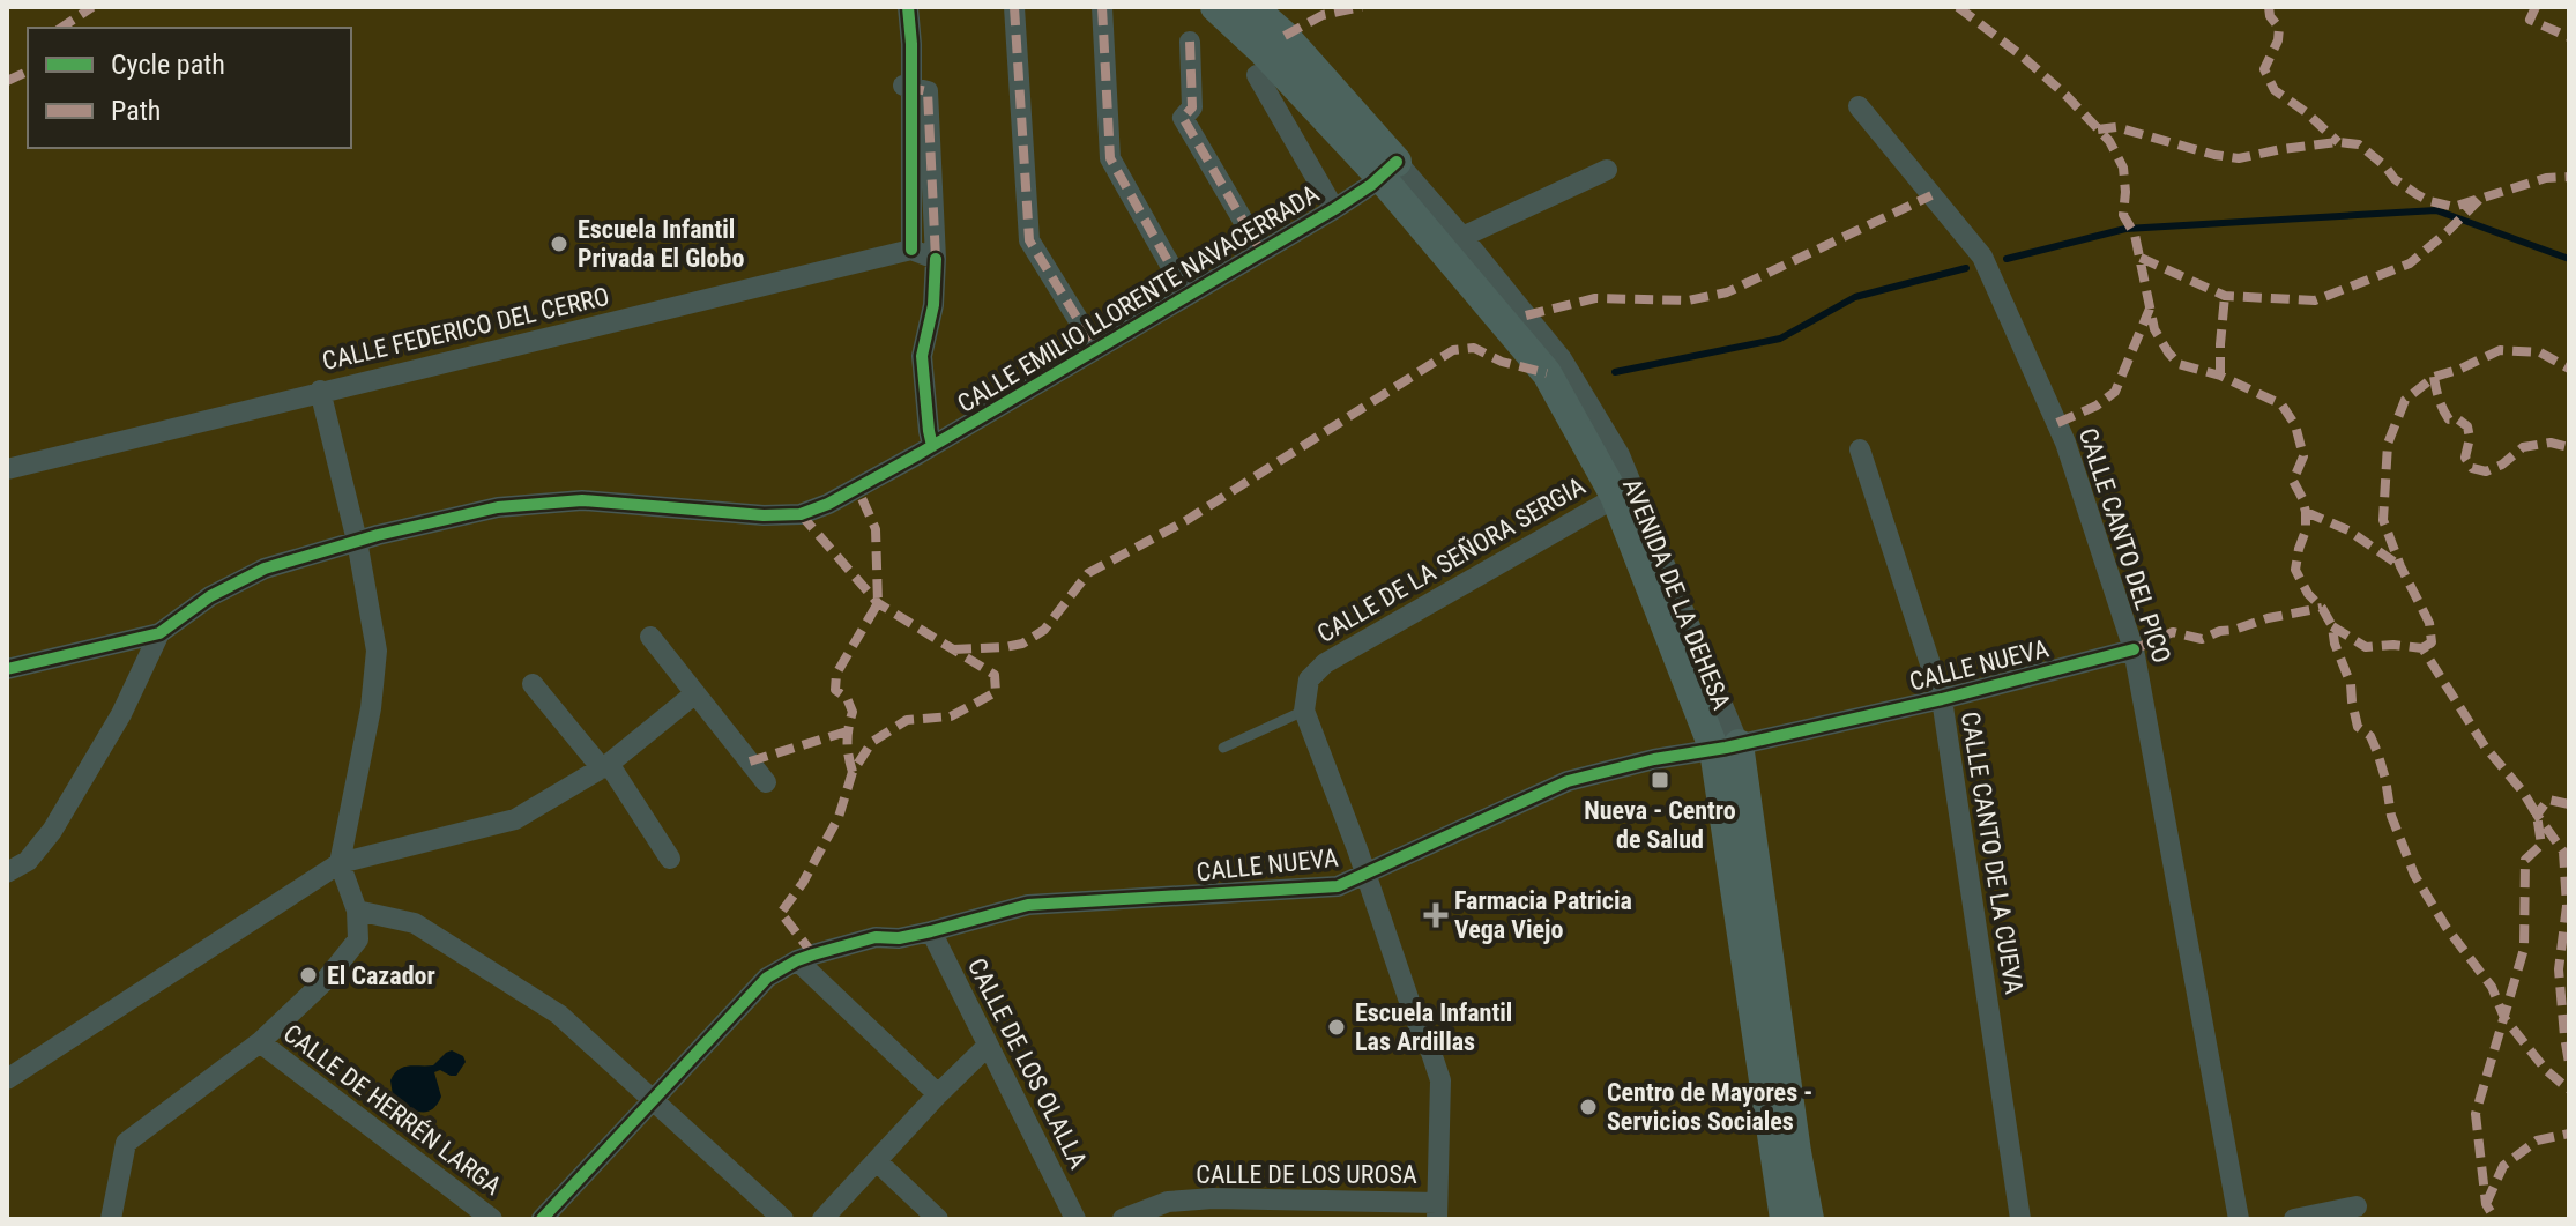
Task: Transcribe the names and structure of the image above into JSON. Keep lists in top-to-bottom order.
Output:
{
  "streets": {
    "street": [
      "CALLE EMILIO LLORENTE NAVACERRADA",
      "CALLE FEDERICO DEL CERRO",
      "CALLE CANTO DEL PICO",
      "CALLE DE LA SEÑORA SERGIA",
      "AVENIDA DE LA DEHESA",
      "CALLE NUEVA",
      "CALLE CANTO DE LA CUEVA",
      "CALLE DE LOS OLALLA",
      "CALLE DE HERRÉN LARGA",
      "CALLE DE LOS UROSA"
    ]
  },
  "crossings": [
    ["CALLE EMILIO LLORENTE NAVACERRADA", "AVENIDA DE LA DEHESA"],
    ["CALLE CANTO DEL PICO", "CALLE NUEVA"],
    ["CALLE DE LA SEÑORA SERGIA", "AVENIDA DE LA DEHESA"],
    ["AVENIDA DE LA DEHESA", "CALLE NUEVA"],
    ["CALLE NUEVA", "CALLE CANTO DE LA CUEVA"],
    ["CALLE NUEVA", "CALLE DE LOS OLALLA"]
  ],
  "places": {
    "other": [
      "Escuela Infantil Privada El Globo",
      "El Cazador",
      "Escuela Infantil Las Ardillas",
      "Centro de Mayores - Servicios Sociales"
    ],
    "transit": ["Nueva - Centro de Salud"],
    "health": ["Farmacia Patricia Vega Viejo"]
  },
  "legend": ["Cycle path", "Path"]
}
